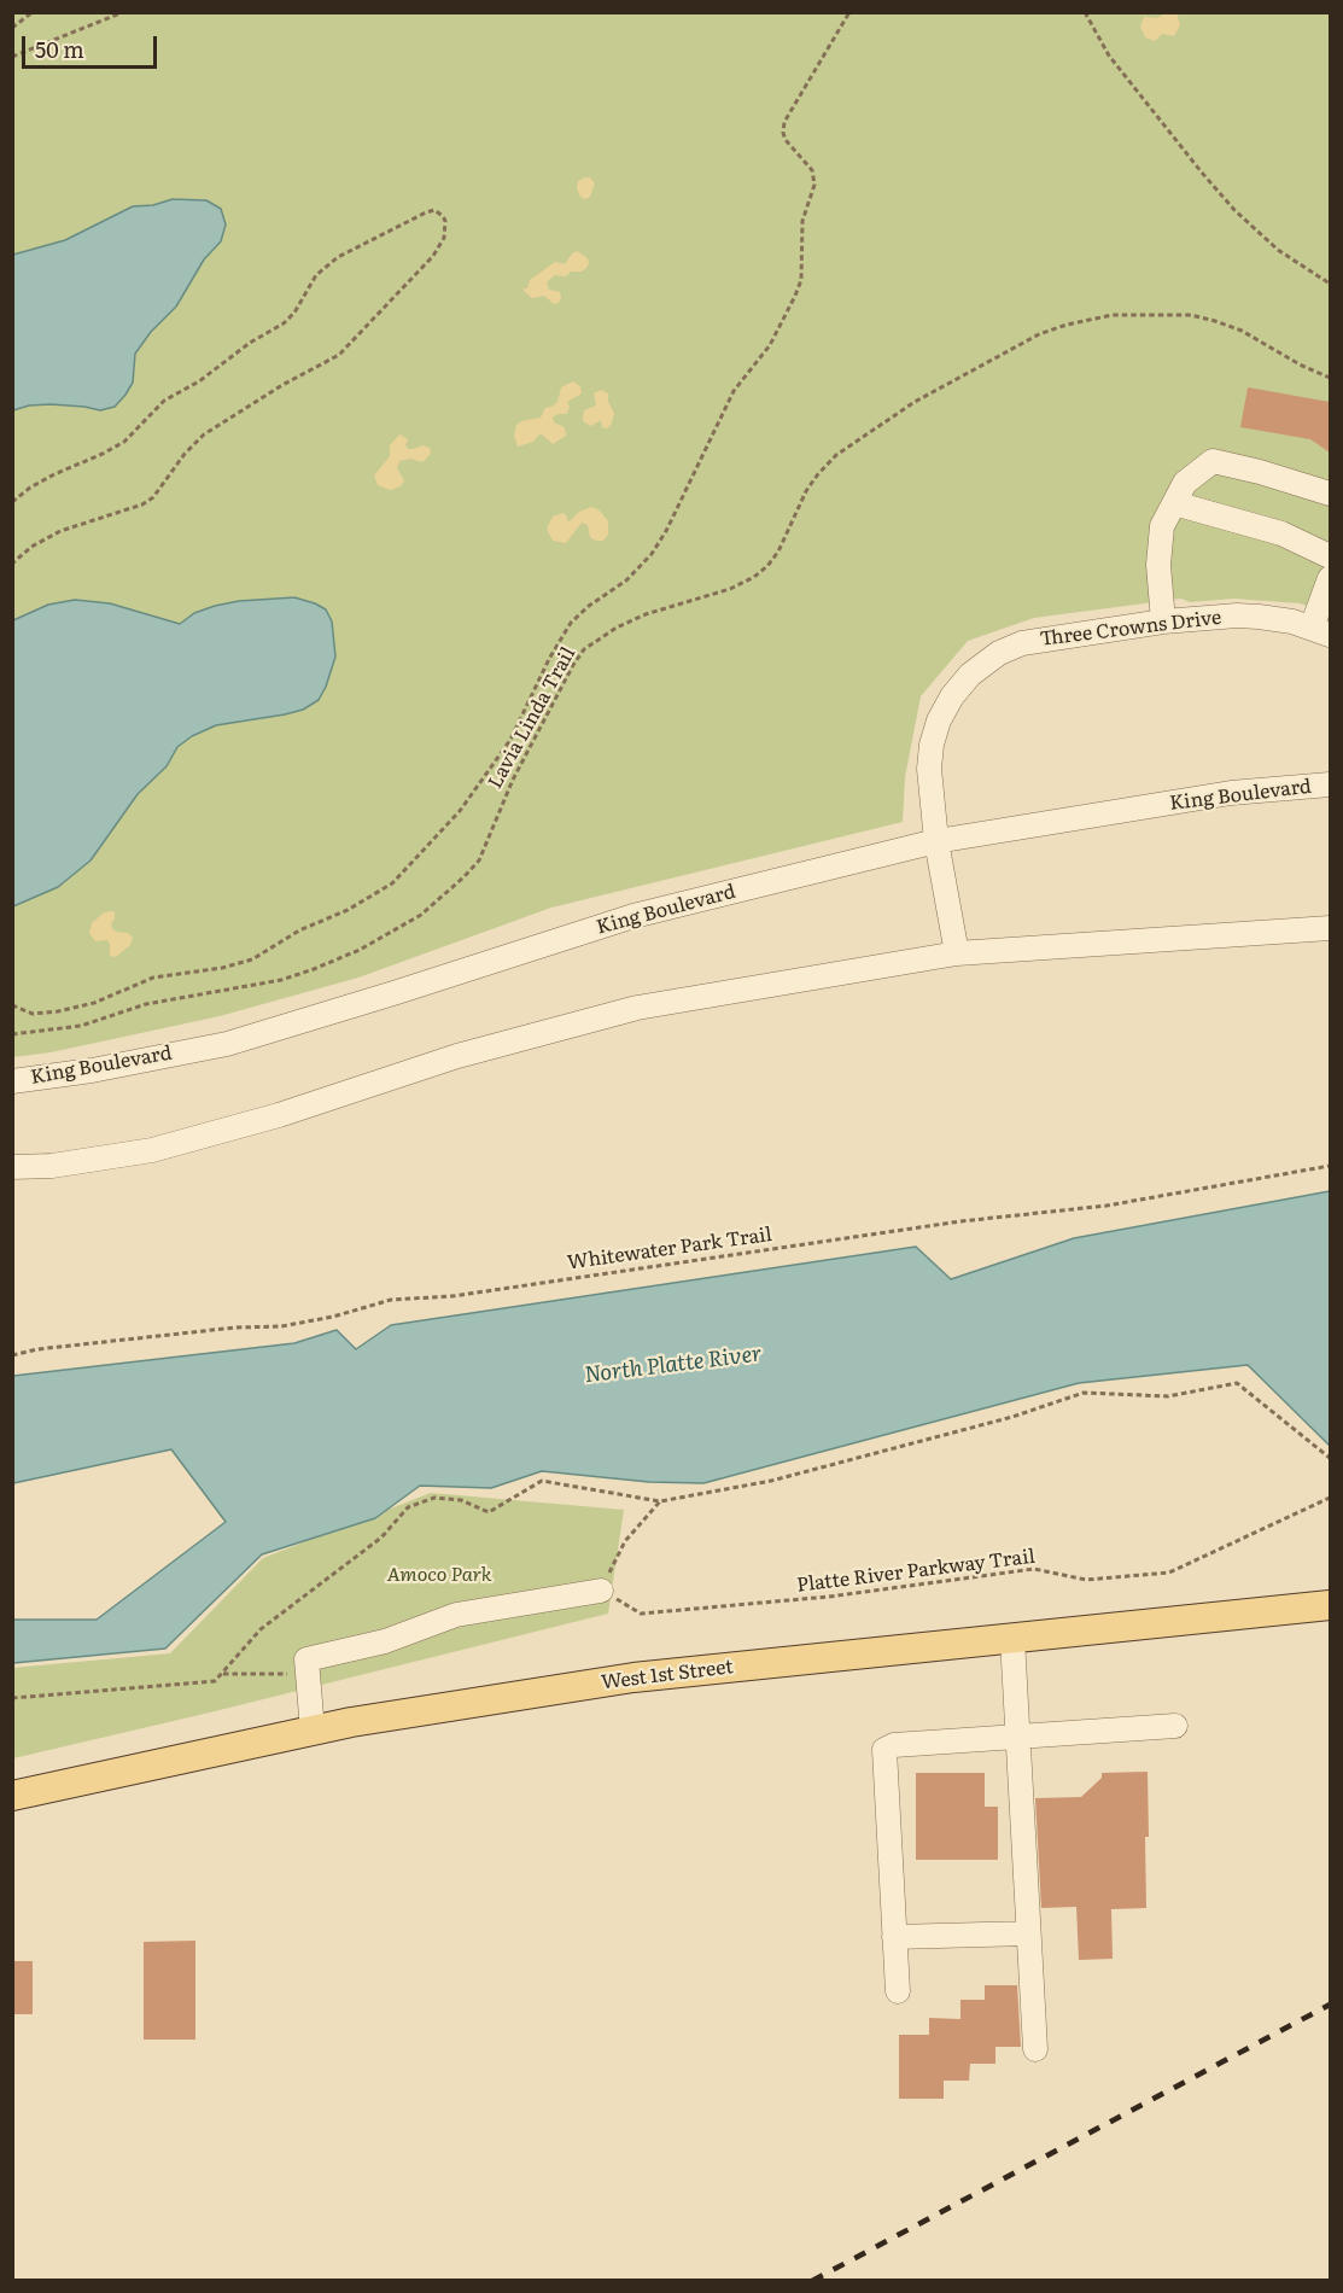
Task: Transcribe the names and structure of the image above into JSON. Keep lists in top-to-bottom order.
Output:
{
  "streets": {
    "main road": ["West 1st Street"],
    "street": ["Three Crowns Drive", "King Boulevard"],
    "path": ["Lavia Linda Trail", "Whitewater Park Trail", "Platte River Parkway Trail"]
  },
  "crossings": [
    ["Three Crowns Drive", "King Boulevard"]
  ],
  "water": ["North Platte River"],
  "parks": ["Amoco Park"],
  "scale_bar": "50 m"
}
